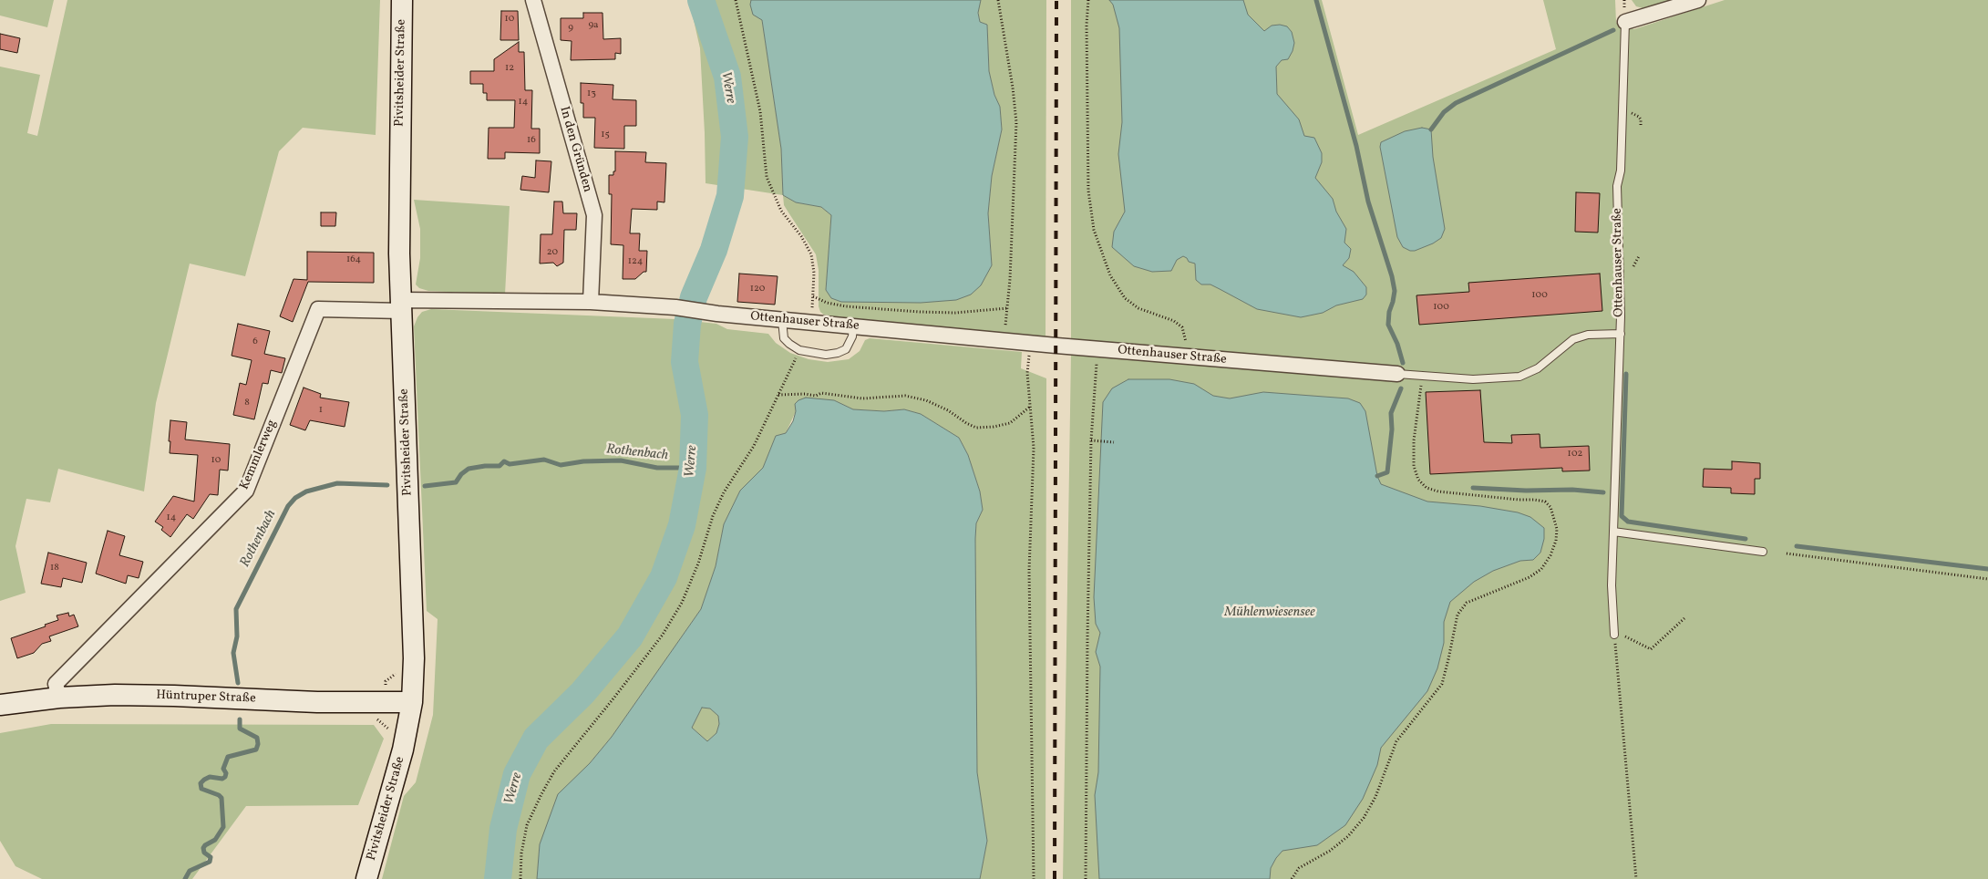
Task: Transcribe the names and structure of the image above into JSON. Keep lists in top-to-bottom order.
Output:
{
  "streets": {
    "main road": ["Pivitsheider Straße", "Hüntruper Straße"],
    "street": ["In den Gründen", "Ottenhauser Straße", "Kemmlerweg"]
  },
  "crossings": [
    ["Pivitsheider Straße", "Ottenhauser Straße"],
    ["Pivitsheider Straße", "Kemmlerweg"],
    ["Pivitsheider Straße", "Hüntruper Straße"],
    ["In den Gründen", "Ottenhauser Straße"],
    ["Ottenhauser Straße", "Kemmlerweg"],
    ["Kemmlerweg", "Hüntruper Straße"]
  ],
  "water": ["Werre", "Rothenbach", "Mühlenwiesensee"],
  "house_numbers": [
    "10",
    "9a",
    "9",
    "12",
    "13",
    "14",
    "15",
    "16",
    "20",
    "164",
    "124",
    "120",
    "100",
    "100",
    "6",
    "8",
    "1",
    "102",
    "10",
    "14",
    "18"
  ]
}
